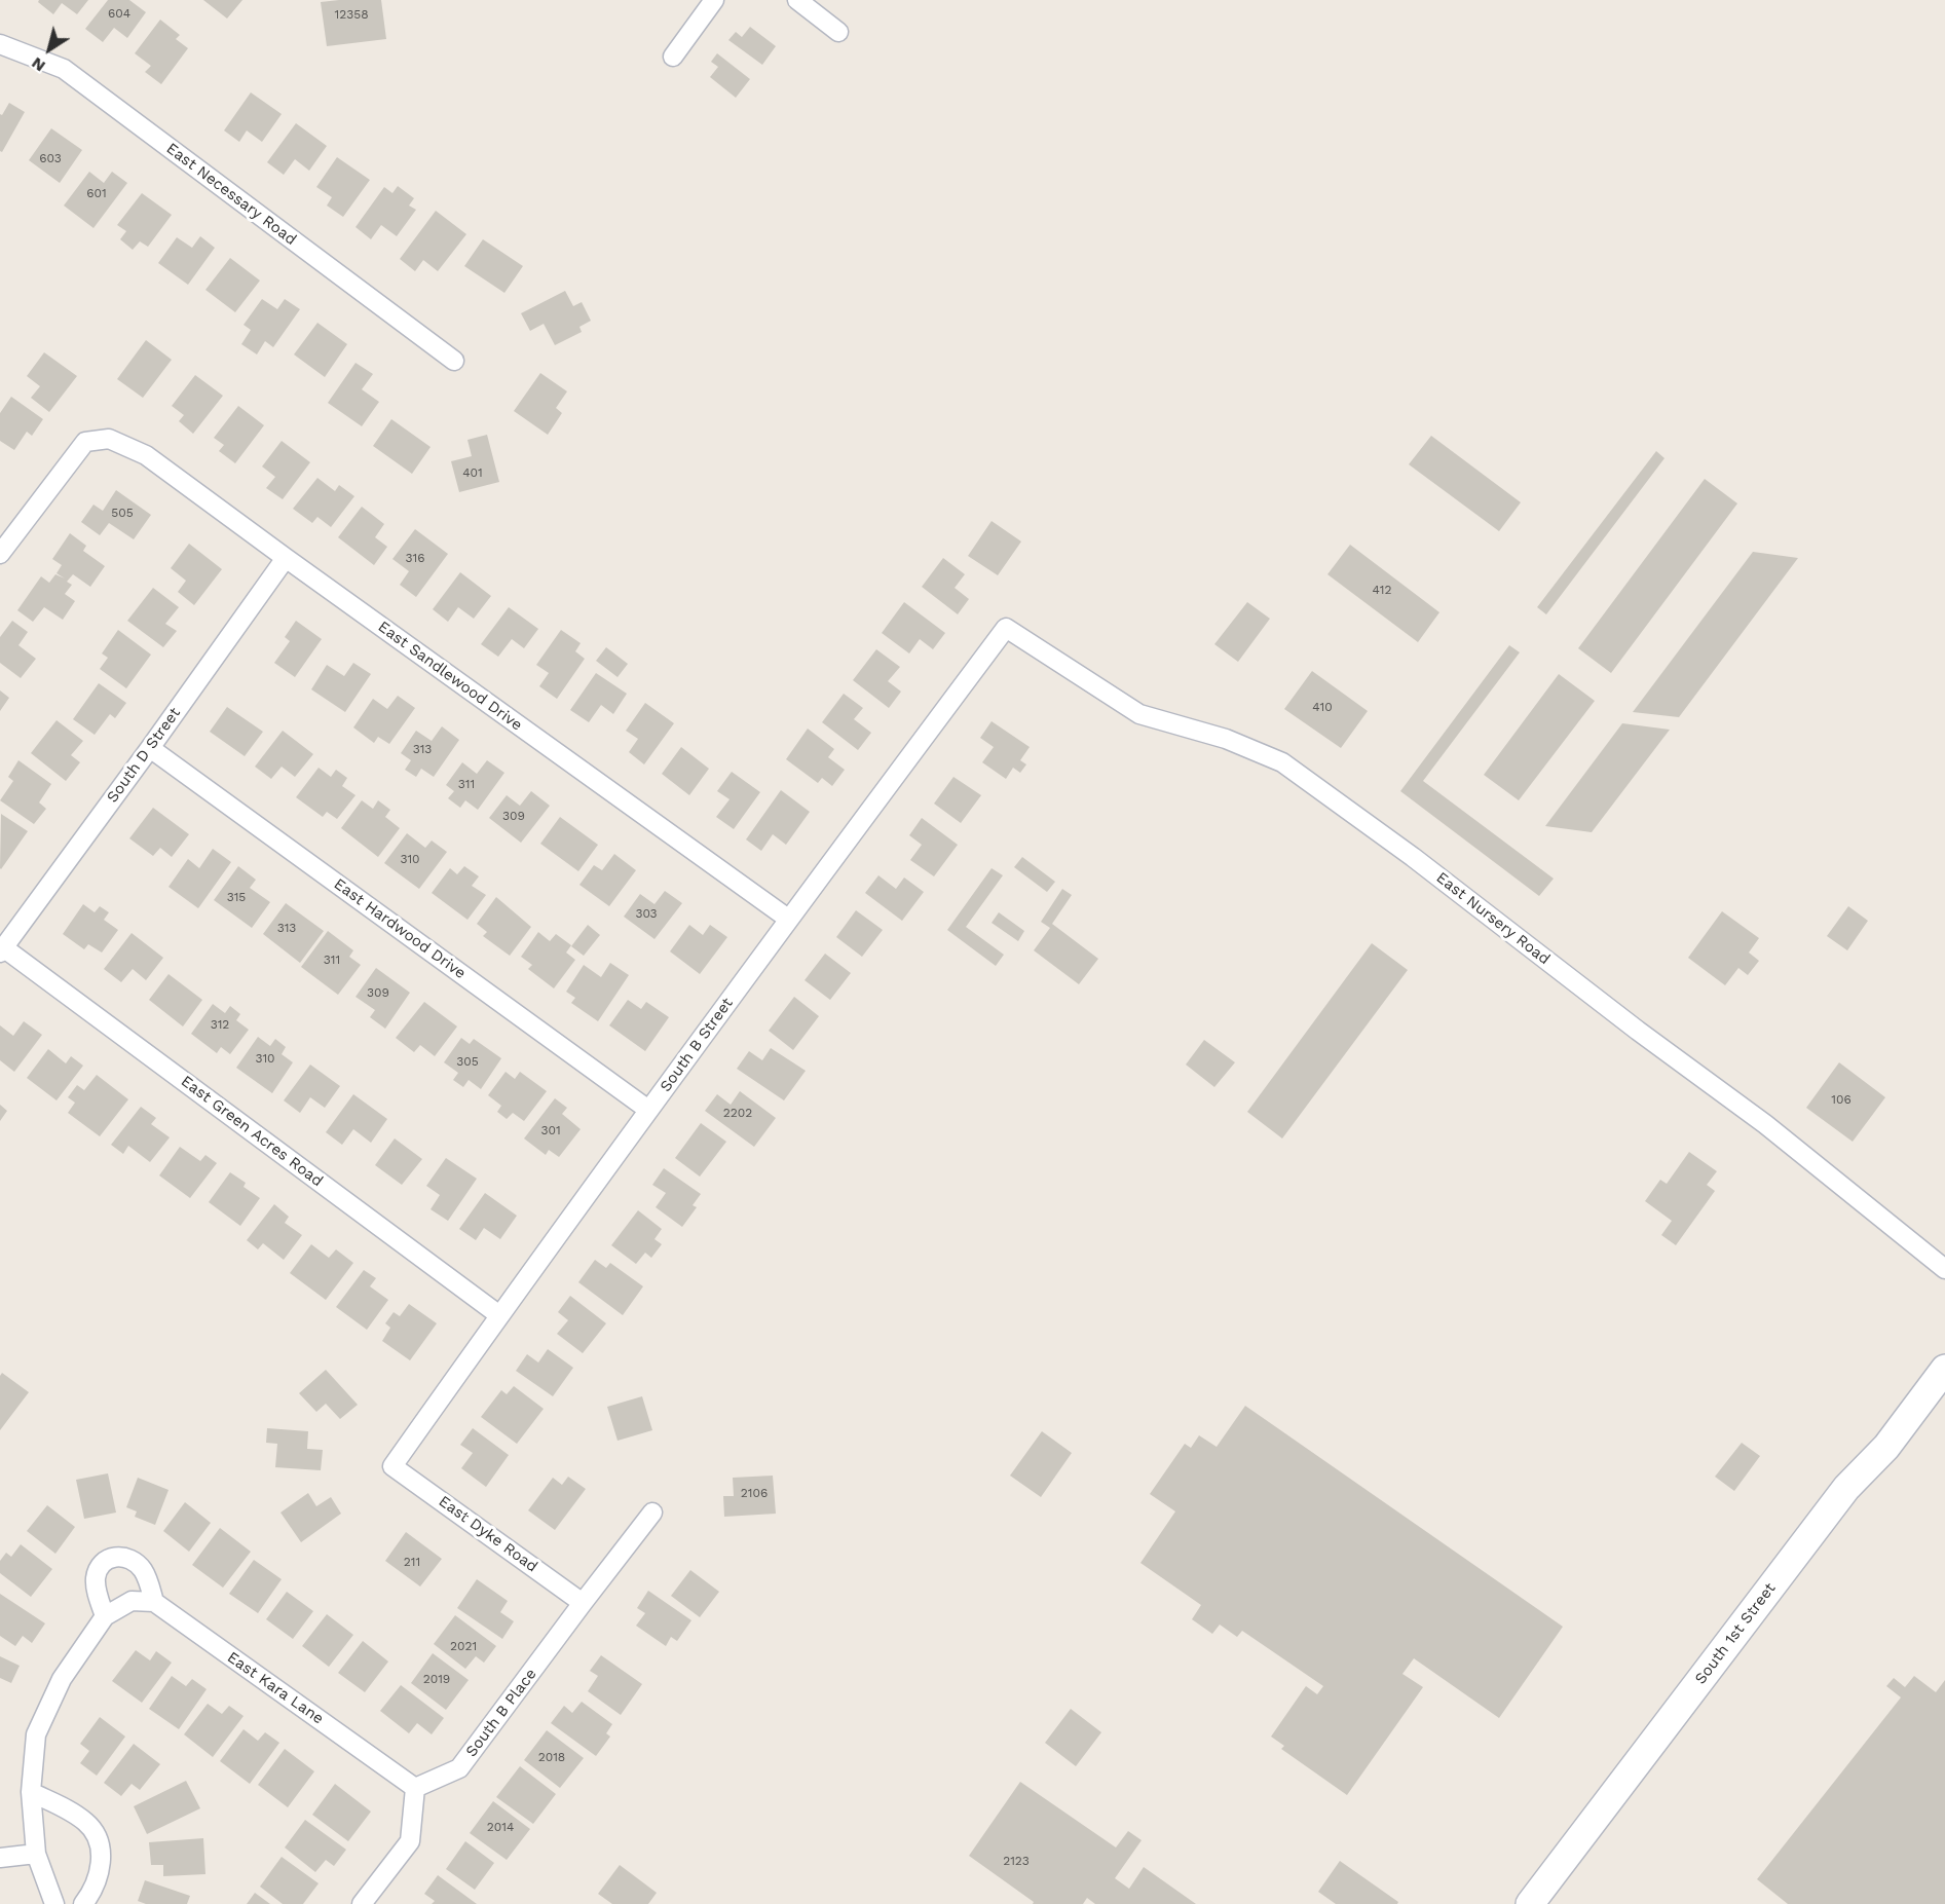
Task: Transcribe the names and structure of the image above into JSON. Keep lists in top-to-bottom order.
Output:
{
  "streets": {
    "main road": ["South 1st Street"],
    "street": [
      "East Necessary Road",
      "East Sandlewood Drive",
      "South D Street",
      "East Nursery Road",
      "East Hardwood Drive",
      "South B Street",
      "East Green Acres Road",
      "East Dyke Road",
      "East Kara Lane",
      "South B Place"
    ]
  },
  "crossings": [
    ["East Sandlewood Drive", "South D Street"],
    ["East Sandlewood Drive", "South B Street"],
    ["South D Street", "East Hardwood Drive"],
    ["South D Street", "East Green Acres Road"],
    ["East Nursery Road", "South B Street"],
    ["East Hardwood Drive", "South B Street"],
    ["South B Street", "East Green Acres Road"],
    ["South B Street", "East Dyke Road"],
    ["East Dyke Road", "South B Place"],
    ["East Kara Lane", "South B Place"]
  ],
  "house_numbers": [
    "604",
    "12358",
    "603",
    "601",
    "401",
    "505",
    "316",
    "412",
    "410",
    "313",
    "311",
    "309",
    "310",
    "315",
    "303",
    "313",
    "311",
    "309",
    "312",
    "310",
    "305",
    "106",
    "2202",
    "301",
    "2106",
    "211",
    "2021",
    "2019",
    "2018",
    "2014",
    "2123"
  ],
  "north": "bottom left"
}
